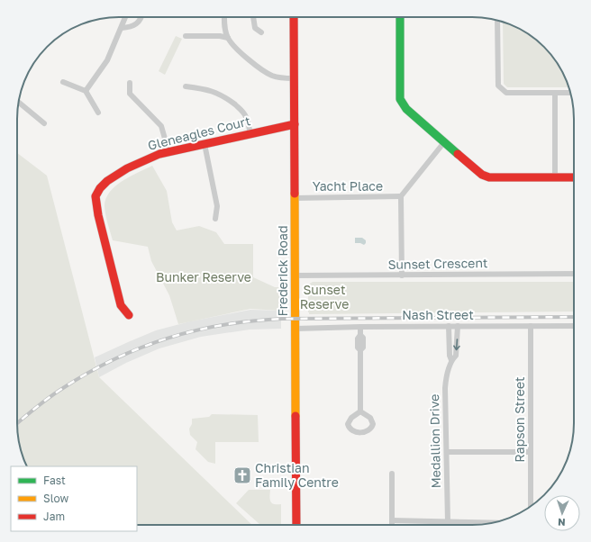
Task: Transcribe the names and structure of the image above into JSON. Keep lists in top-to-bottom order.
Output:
{
  "streets": {
    "street": [
      "Gleneagles Court",
      "Yacht Place",
      "Sunset Crescent",
      "Frederick Road",
      "Nash Street",
      "Rapson Street",
      "Medallion Drive"
    ]
  },
  "crossings": [
    ["Gleneagles Court", "Frederick Road"],
    ["Yacht Place", "Frederick Road"],
    ["Sunset Crescent", "Frederick Road"],
    ["Frederick Road", "Nash Street"],
    ["Nash Street", "Rapson Street"],
    ["Nash Street", "Medallion Drive"]
  ],
  "parks": ["Bunker Reserve", "Sunset Reserve"],
  "places": {
    "church": ["Christian Family Centre"]
  },
  "legend": ["Fast", "Slow", "Jam"],
  "north": "bottom"
}
